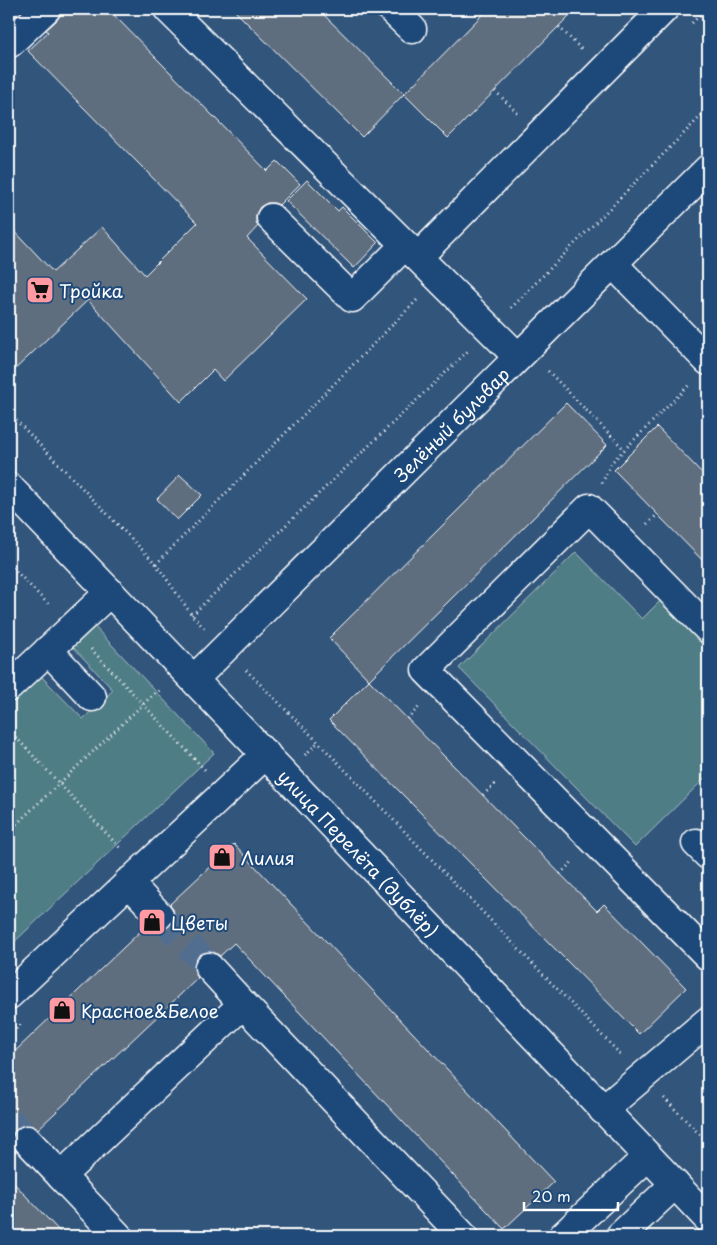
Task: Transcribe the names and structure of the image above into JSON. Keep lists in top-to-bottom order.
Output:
{
  "streets": {
    "street": ["Зелёный бульвар", "улица Перелёта (дублёр)"]
  },
  "crossings": [
    ["Зелёный бульвар", "улица Перелёта (дублёр)"]
  ],
  "places": {
    "supermarket": ["Тройка"],
    "shop": ["Лилия", "Цветы", "Красное&Белое"]
  },
  "scale_bar": "20 m"
}
